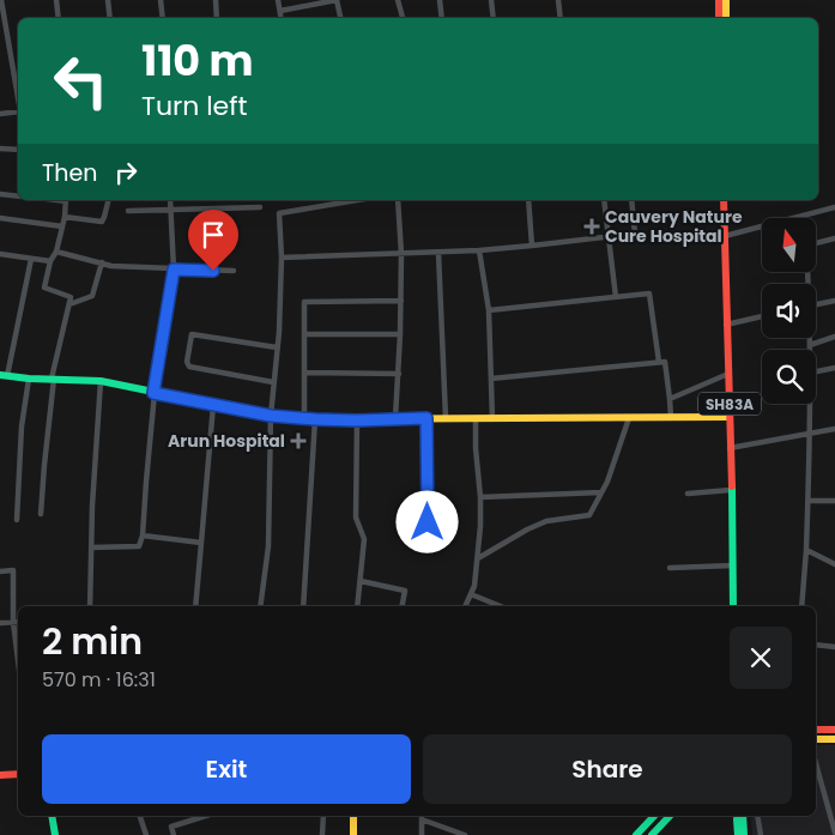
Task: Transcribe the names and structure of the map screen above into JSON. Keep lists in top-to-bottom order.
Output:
{
  "streets": {
    "street": ["SH83A"]
  },
  "places": {
    "health": ["Cauvery Nature Cure Hospital", "Arun Hospital"]
  },
  "north": "top",
  "page": {
    "turn": ["110 m", "Turn left"],
    "then": "Then",
    "heading": ["2 min", "570 m · 16:31"],
    "buttons": ["Exit", "Share"]
  }
}
